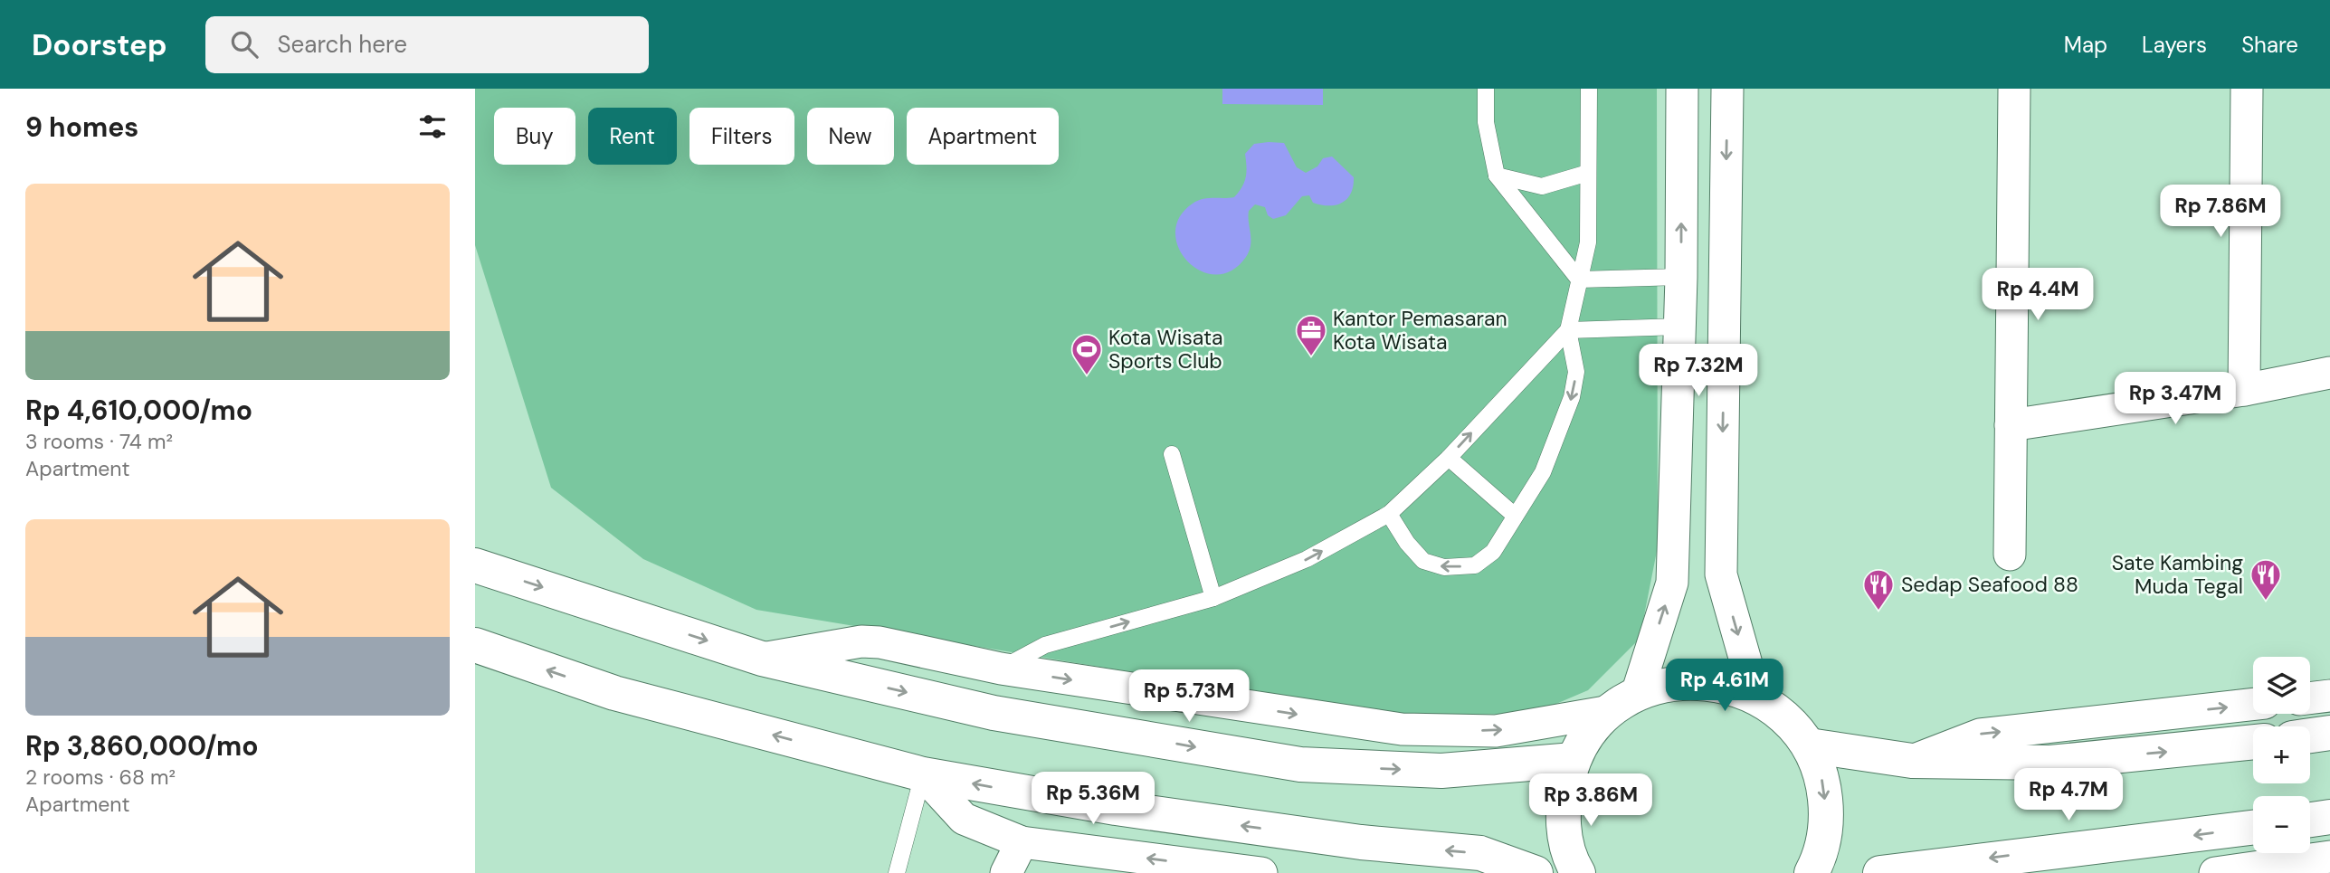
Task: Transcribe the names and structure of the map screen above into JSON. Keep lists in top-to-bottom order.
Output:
{
  "places": {
    "office": ["Kantor Pemasaran Kota Wisata"],
    "sports": ["Kota Wisata Sports Club"],
    "restaurant": ["Sate Kambing Muda Tegal", "Sedap Seafood 88"]
  },
  "page": {
    "header": "Doorstep",
    "search": "Search here",
    "nav": ["Map", "Layers", "Share"],
    "heading": "9 homes",
    "chip": [
      "Buy",
      "Rent",
      "Filters",
      "New",
      "Apartment"
    ],
    "list": [
      {
        "name": "Rp 4,610,000/mo",
        "note": "3 rooms · 74 m² · Apartment"
      },
      {
        "name": "Rp 3,860,000/mo",
        "note": "2 rooms · 68 m² · Apartment"
      }
    ],
    "price": [
      "Rp 7.86M",
      "Rp 4.4M",
      "Rp 7.32M",
      "Rp 3.47M",
      "Rp 4.61M",
      "Rp 5.73M",
      "Rp 4.7M",
      "Rp 5.36M",
      "Rp 3.86M"
    ],
    "map_buttons": ["+", "−"]
  }
}
